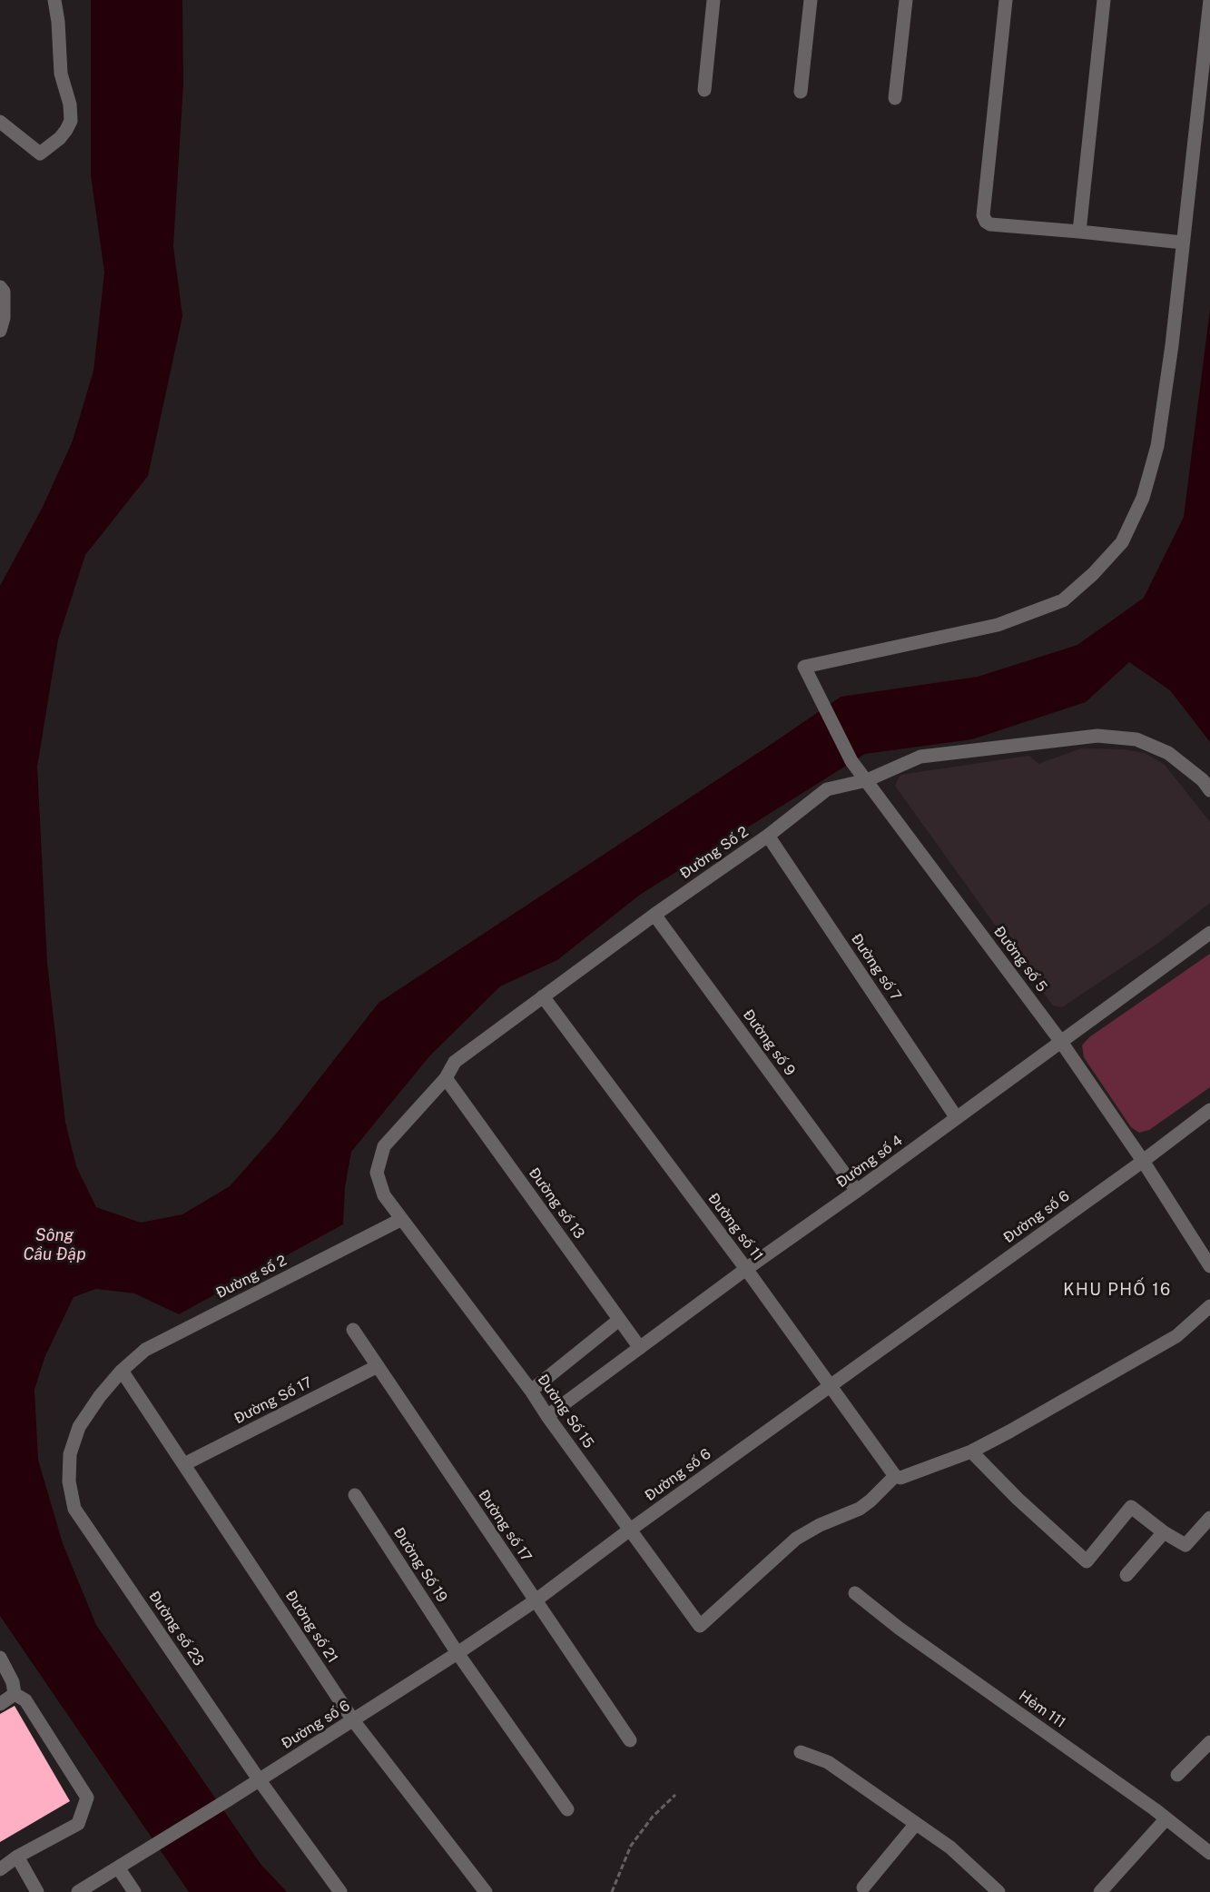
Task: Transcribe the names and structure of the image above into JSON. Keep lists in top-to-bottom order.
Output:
{
  "streets": {
    "street": [
      "Đường Số 2",
      "Đường số 5",
      "Đường số 7",
      "Đường số 9",
      "Đường số 4",
      "Đường số 13",
      "Đường số 6",
      "Đường số 11",
      "Đường số 2",
      "Đường Số 17",
      "Đường Số 15",
      "Đường số 17",
      "Đường Số 19",
      "Đường số 21",
      "Đường số 23",
      "Hẻm 111"
    ]
  },
  "crossings": [
    ["Đường Số 2", "Đường số 5"],
    ["Đường Số 2", "Đường số 7"],
    ["Đường Số 2", "Đường số 9"],
    ["Đường Số 2", "Đường số 13"],
    ["Đường Số 2", "Đường số 11"],
    ["Đường Số 2", "Đường số 2"],
    ["Đường Số 2", "Đường Số 15"],
    ["Đường số 5", "Đường số 4"],
    ["Đường số 5", "Đường số 6"],
    ["Đường số 7", "Đường số 4"],
    ["Đường số 9", "Đường số 4"],
    ["Đường số 4", "Đường số 13"],
    ["Đường số 4", "Đường số 11"],
    ["Đường số 4", "Đường Số 15"],
    ["Đường số 6", "Đường số 11"],
    ["Đường số 6", "Đường Số 15"],
    ["Đường số 6", "Đường số 17"],
    ["Đường số 6", "Đường Số 19"],
    ["Đường số 6", "Đường số 21"],
    ["Đường số 6", "Đường số 23"],
    ["Đường số 11", "Đường Số 15"],
    ["Đường số 2", "Đường Số 15"],
    ["Đường số 2", "Đường số 21"],
    ["Đường số 2", "Đường số 23"],
    ["Đường Số 17", "Đường số 17"],
    ["Đường Số 17", "Đường số 21"],
    ["Đường số 21", "Đường số 23"]
  ],
  "districts": ["KHU PHỐ 16"],
  "water": ["Sông Cầu Đập"]
}
